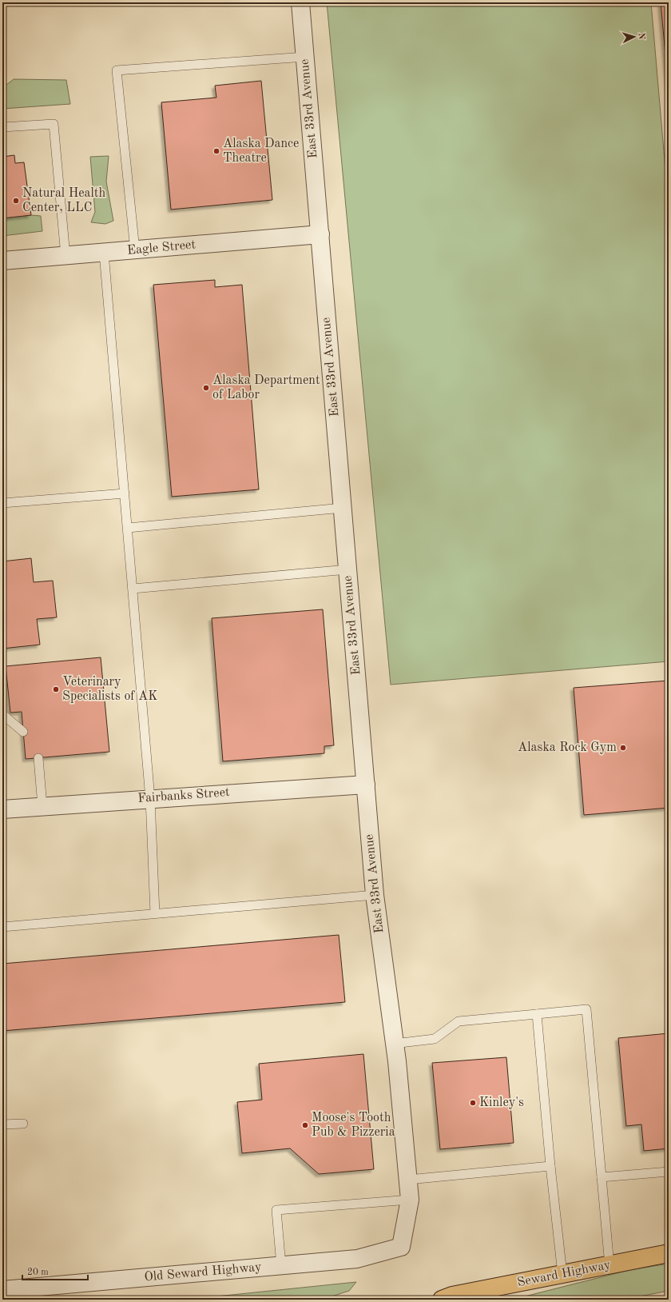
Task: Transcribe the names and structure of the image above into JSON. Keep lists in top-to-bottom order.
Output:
{
  "streets": {
    "highway": ["Seward Highway"],
    "street": [
      "East 33rd Avenue",
      "Eagle Street",
      "Fairbanks Street",
      "Old Seward Highway"
    ]
  },
  "crossings": [
    ["East 33rd Avenue", "Eagle Street"],
    ["East 33rd Avenue", "Fairbanks Street"],
    ["East 33rd Avenue", "Old Seward Highway"]
  ],
  "places": [
    "Alaska Dance Theatre",
    "Natural Health Center, LLC",
    "Alaska Department of Labor",
    "Veterinary Specialists of AK",
    "Alaska Rock Gym",
    "Kinley's",
    "Moose's Tooth Pub & Pizzeria"
  ],
  "scale_bar": "20 m",
  "north": "right"
}
